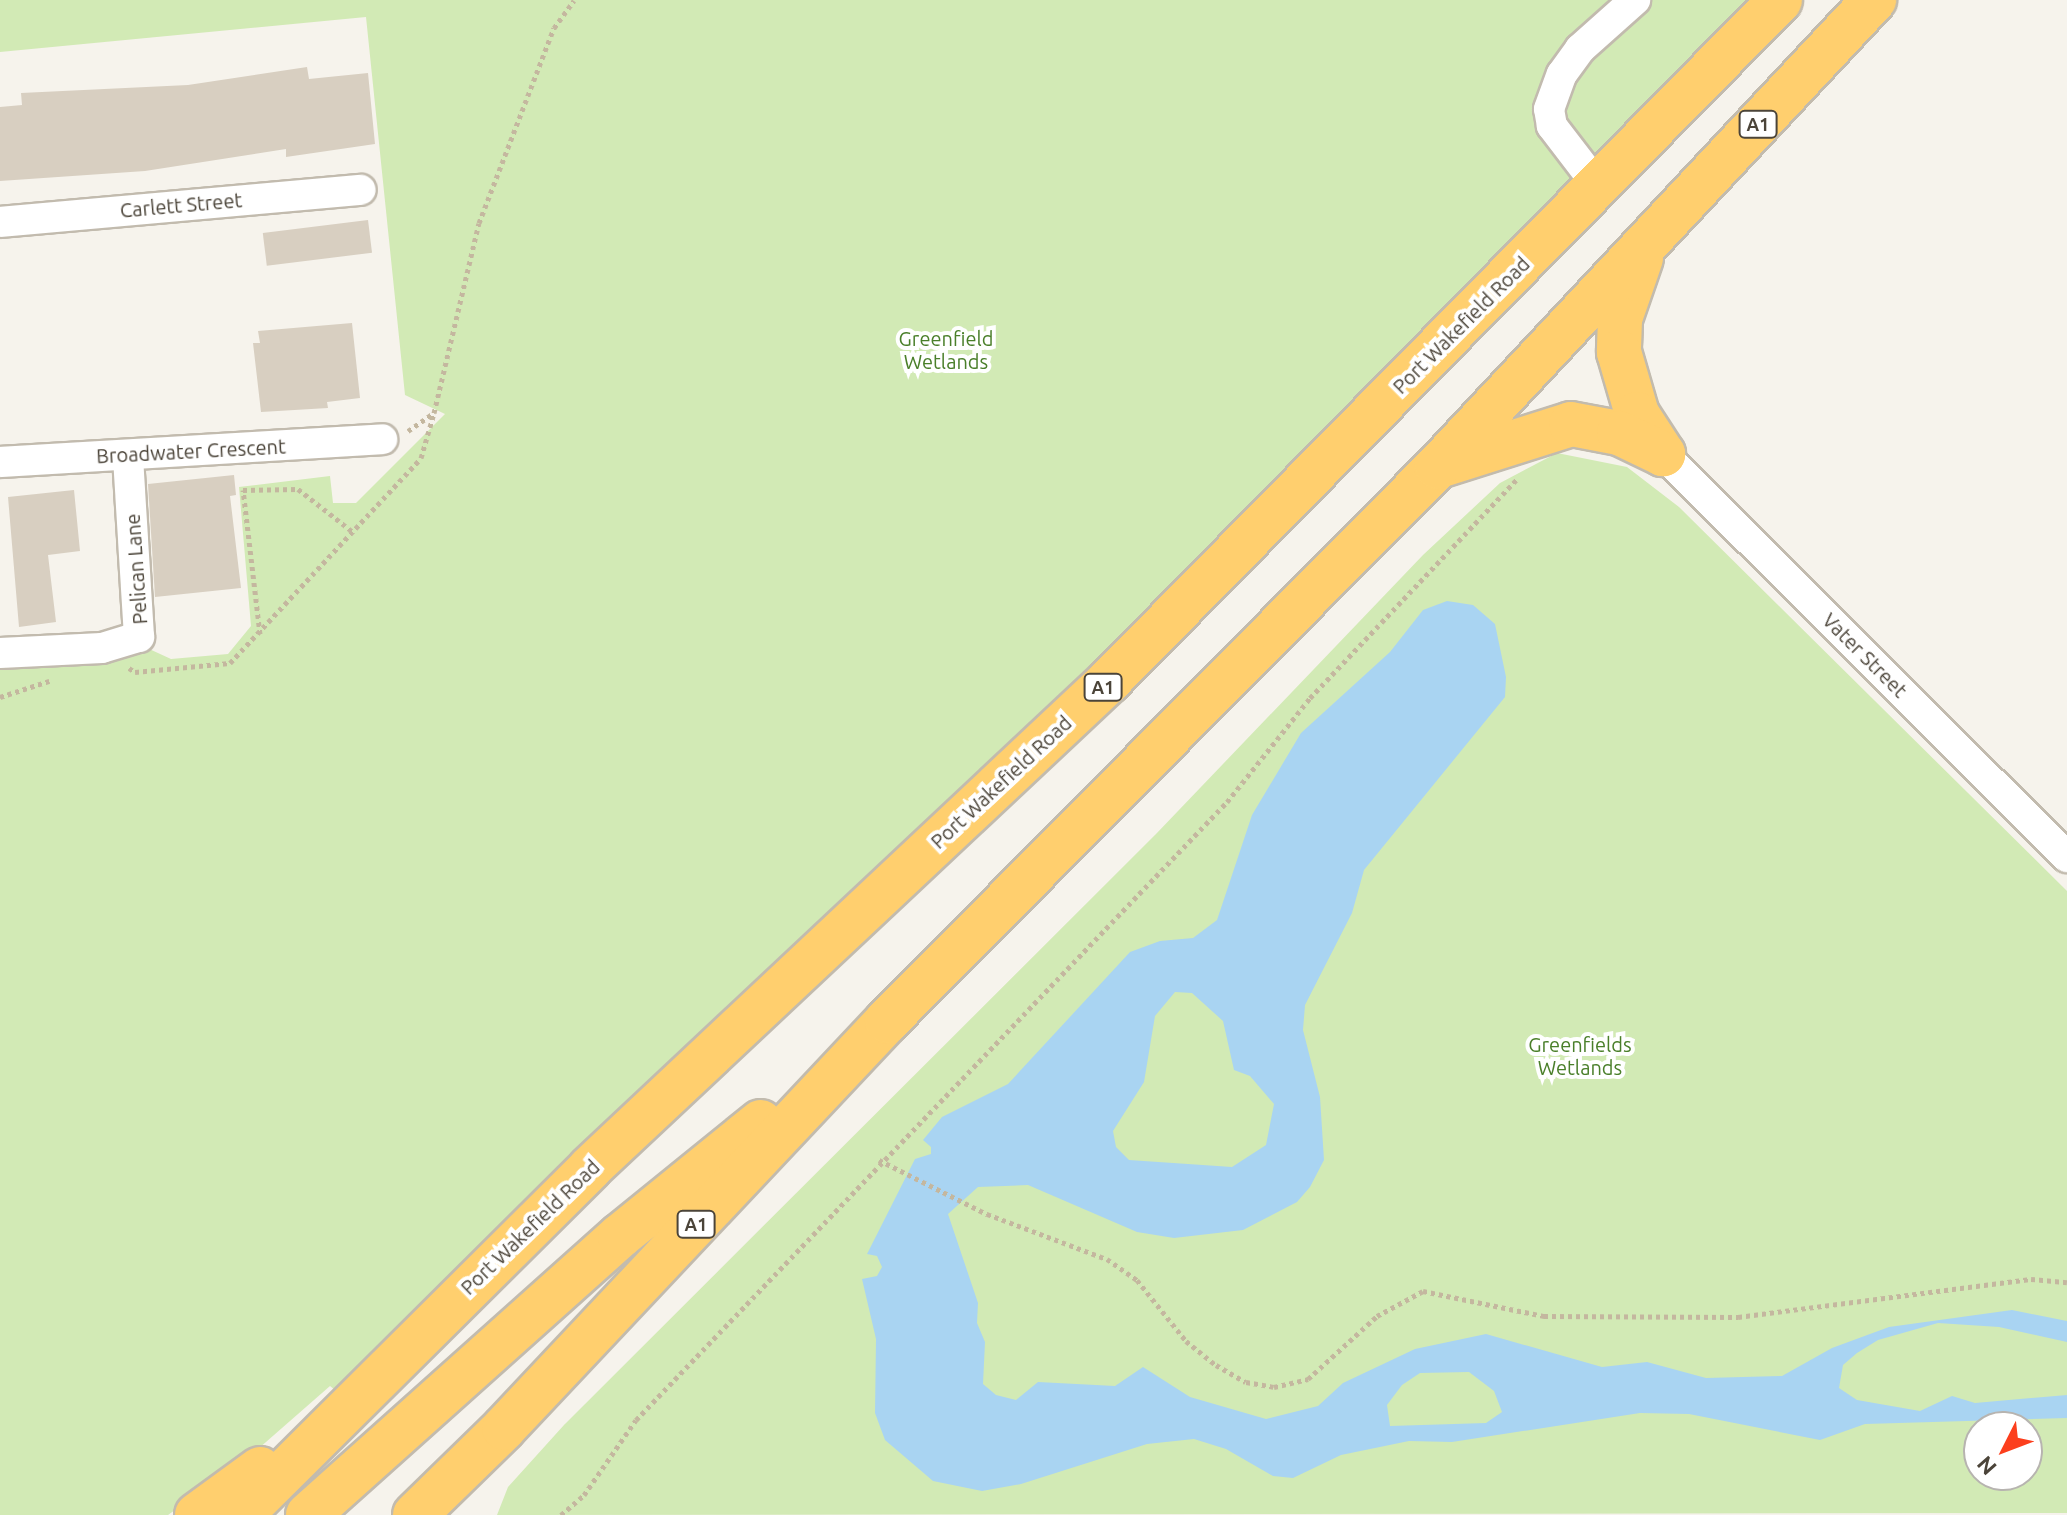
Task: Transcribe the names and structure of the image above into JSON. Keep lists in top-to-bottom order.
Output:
{
  "streets": {
    "highway": ["A1", "Port Wakefield Road"],
    "street": [
      "Carlett Street",
      "Broadwater Crescent",
      "Pelican Lane",
      "Vater Street"
    ]
  },
  "crossings": [
    ["Broadwater Crescent", "Pelican Lane"]
  ],
  "parks": ["Greenfield Wetlands", "Greenfields Wetlands"],
  "north": "bottom left"
}
